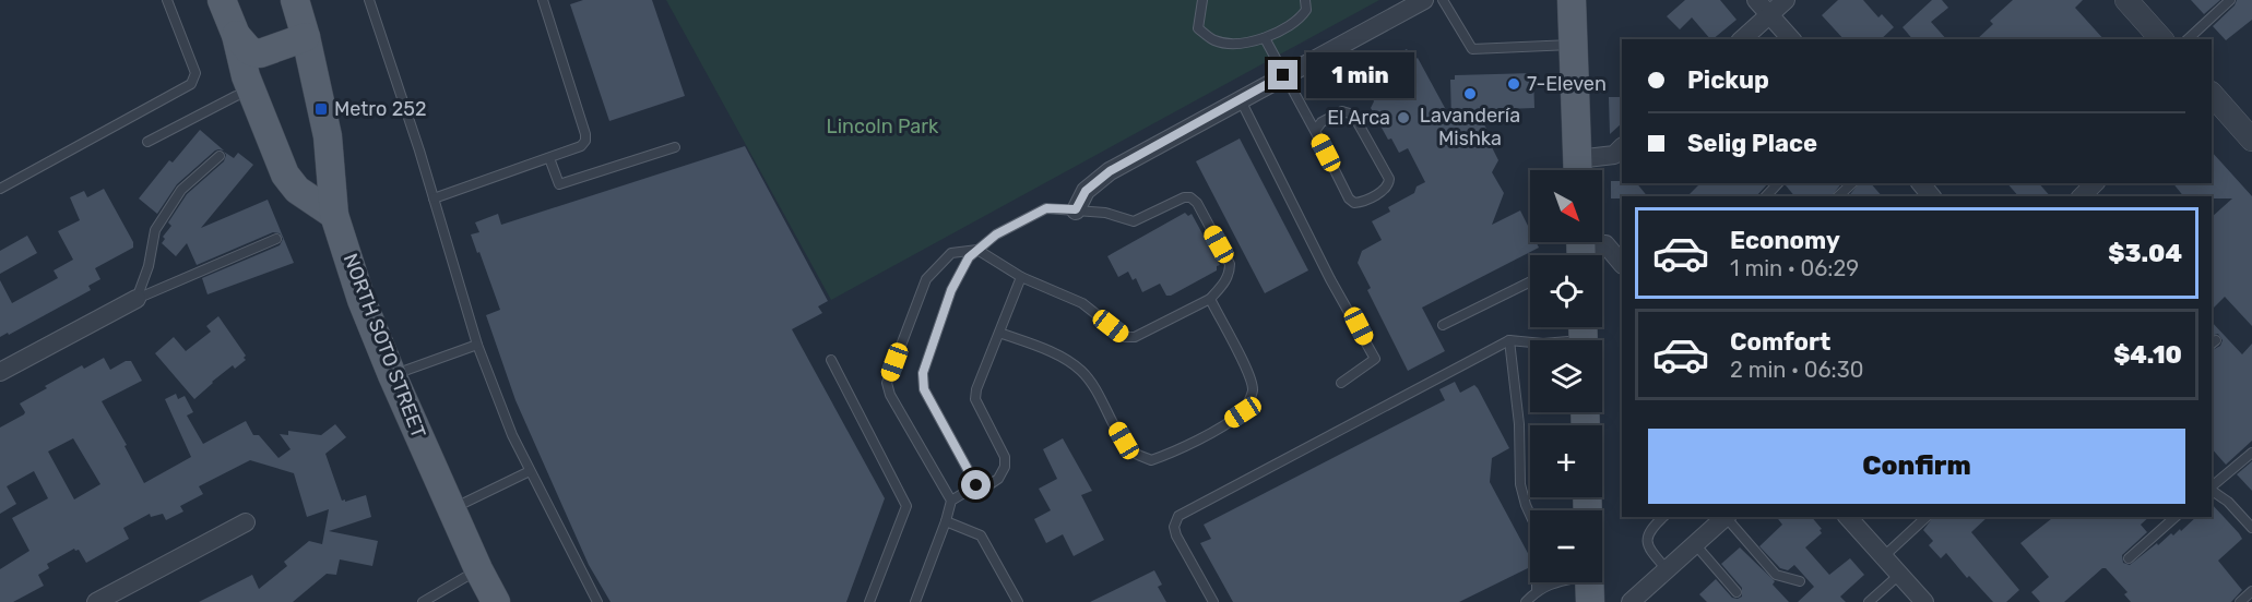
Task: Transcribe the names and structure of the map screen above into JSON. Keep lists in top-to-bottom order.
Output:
{
  "streets": {
    "main road": ["NORTH SOTO STREET"]
  },
  "parks": ["Lincoln Park"],
  "places": {
    "other": ["7-Eleven", "Lavandería Mishka", "El Arca"],
    "transit": ["Metro 252"]
  },
  "north": "bottom right",
  "page": {
    "banner": ["Pickup", "Selig Place"],
    "bubble": "1 min",
    "map_buttons": ["+", "−"],
    "list": [
      {
        "name": "Economy",
        "note": "1 min · 06:29",
        "value": "$3.04"
      },
      {
        "name": "Comfort",
        "note": "2 min · 06:30",
        "value": "$4.10"
      }
    ],
    "buttons": "Confirm"
  }
}
